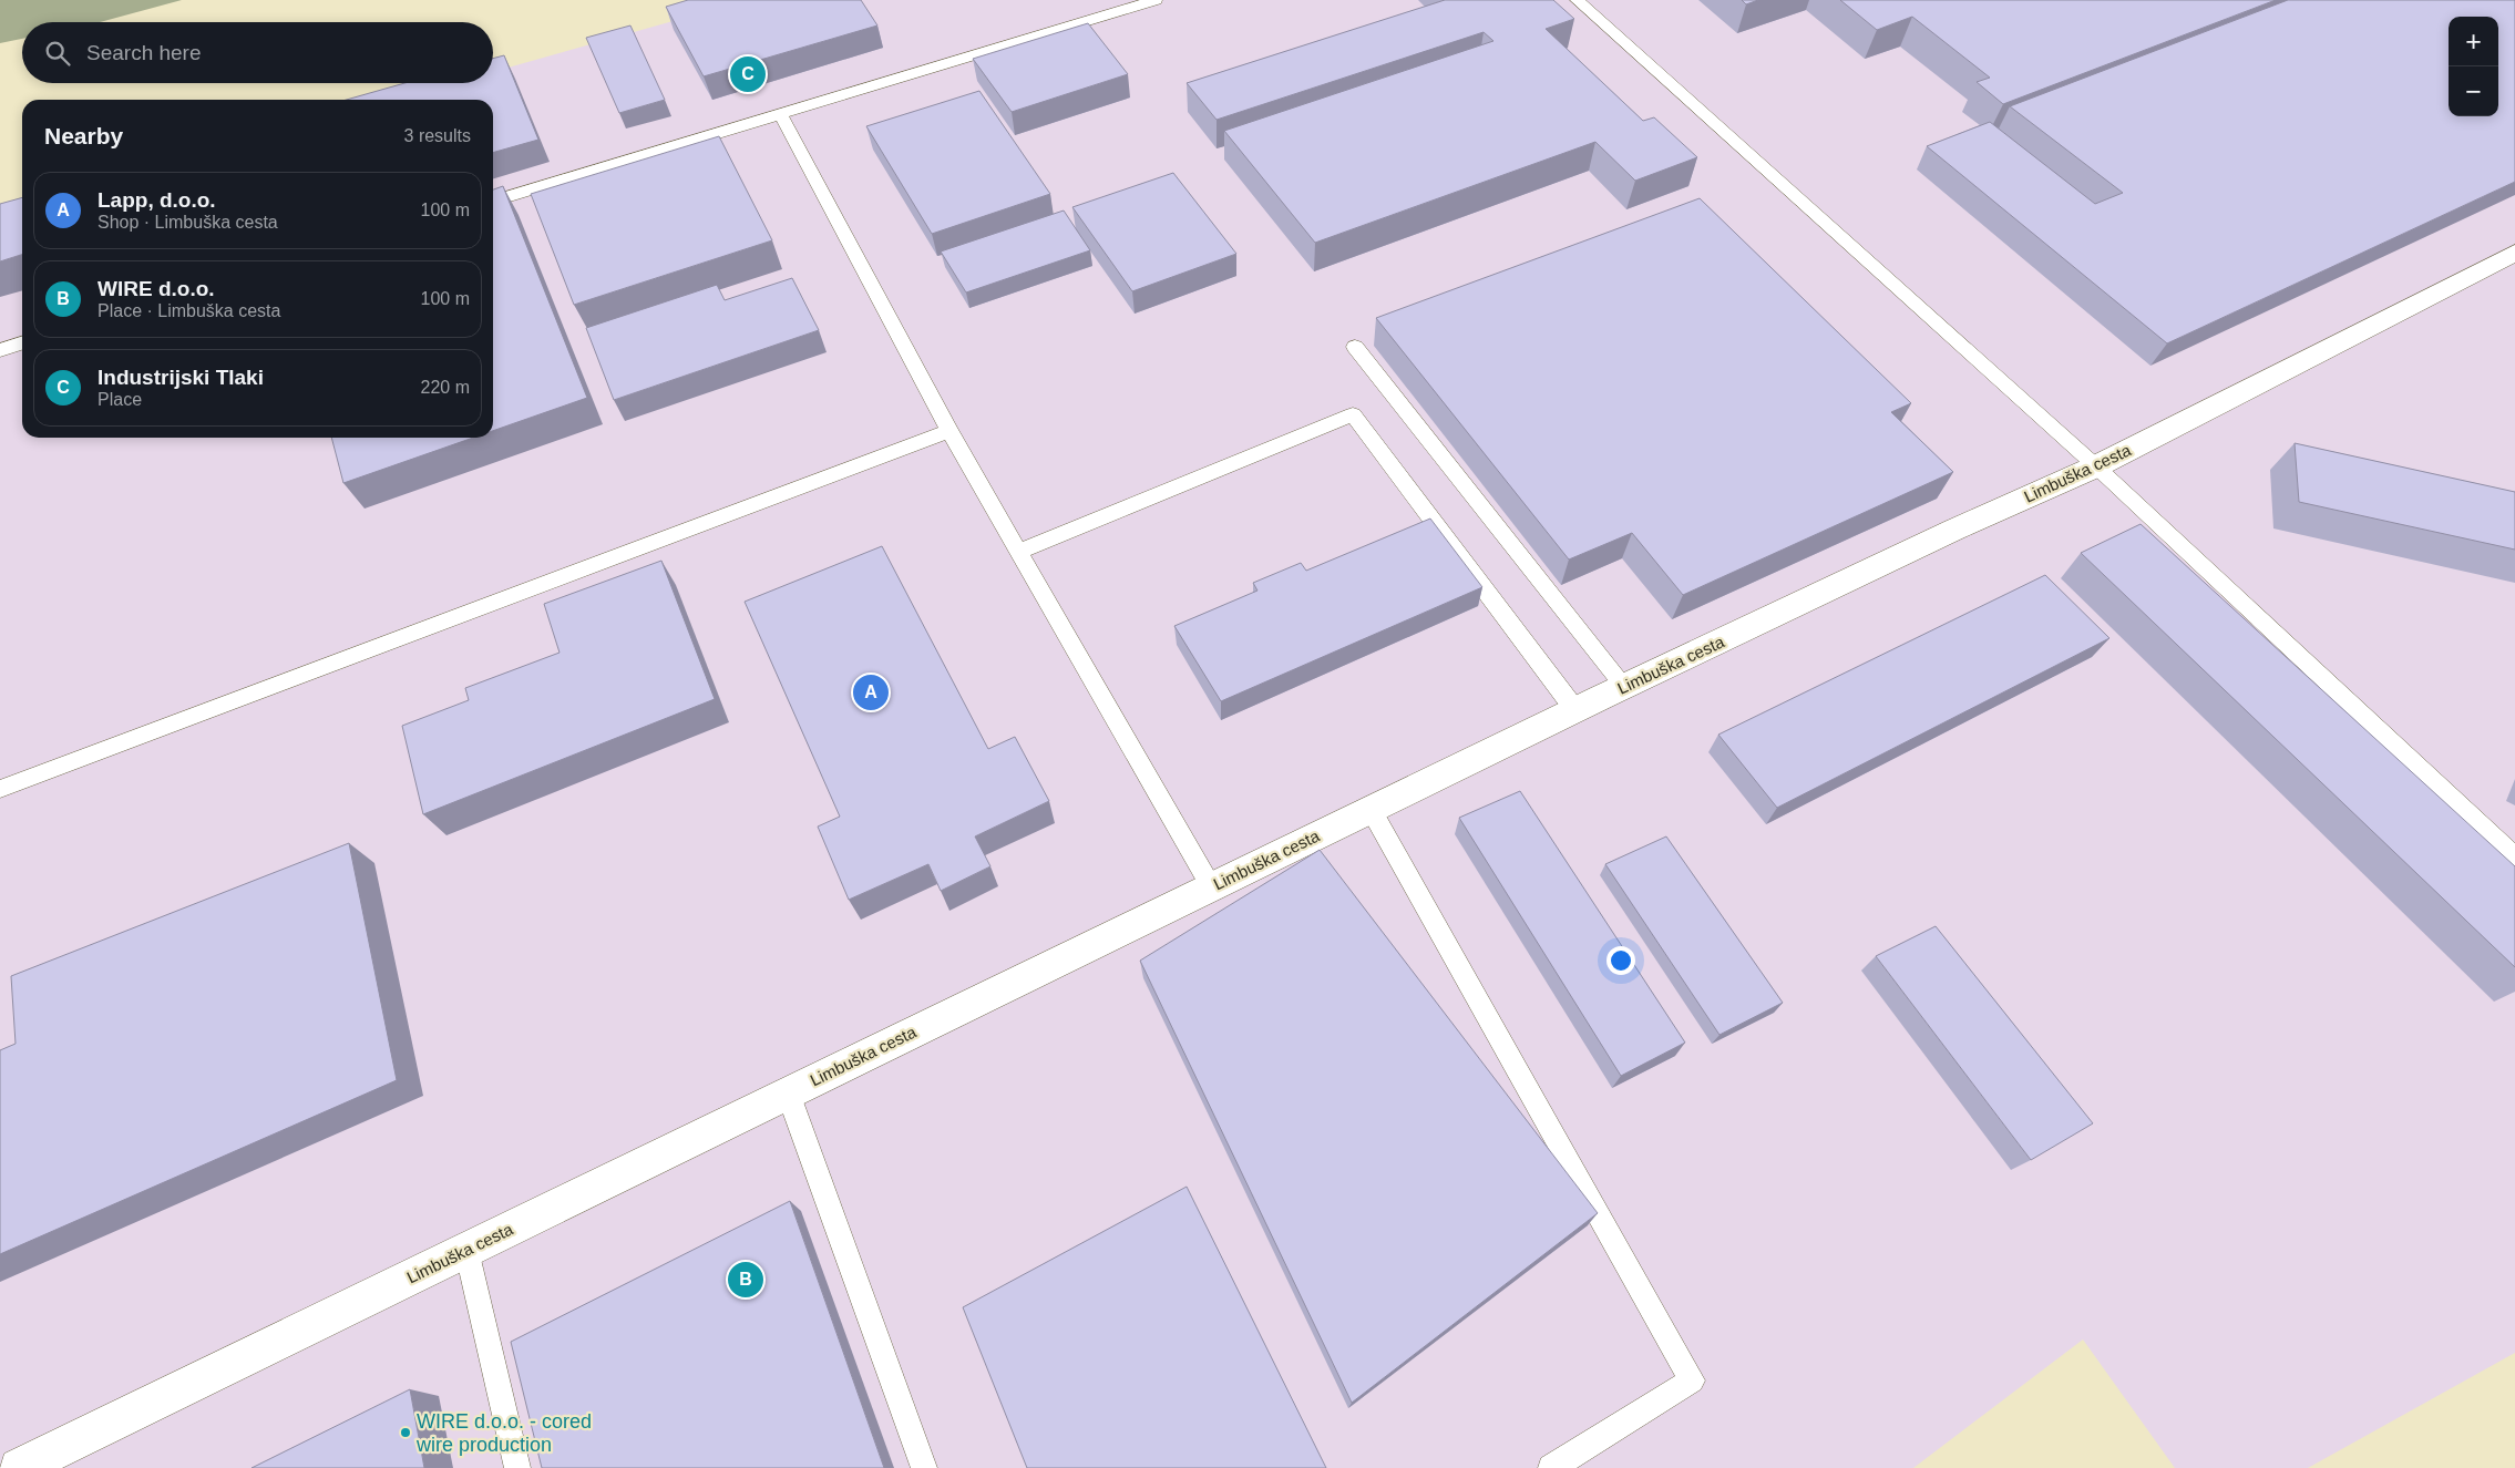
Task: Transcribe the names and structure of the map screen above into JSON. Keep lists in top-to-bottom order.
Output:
{
  "streets": {
    "street": ["Limbuška cesta"]
  },
  "places": ["WIRE d.o.o. - cored wire production"],
  "page": {
    "map_buttons": ["+", "−"],
    "search": "Search here",
    "pins": ["C", "A", "B"],
    "heading": ["Nearby", "3 results"],
    "list": [
      {
        "mark": "A",
        "name": "Lapp, d.o.o.",
        "note": "Shop · Limbuška cesta",
        "value": "100 m"
      },
      {
        "mark": "B",
        "name": "WIRE d.o.o.",
        "note": "Place · Limbuška cesta",
        "value": "100 m"
      },
      {
        "mark": "C",
        "name": "Industrijski Tlaki",
        "note": "Place",
        "value": "220 m"
      }
    ]
  }
}
